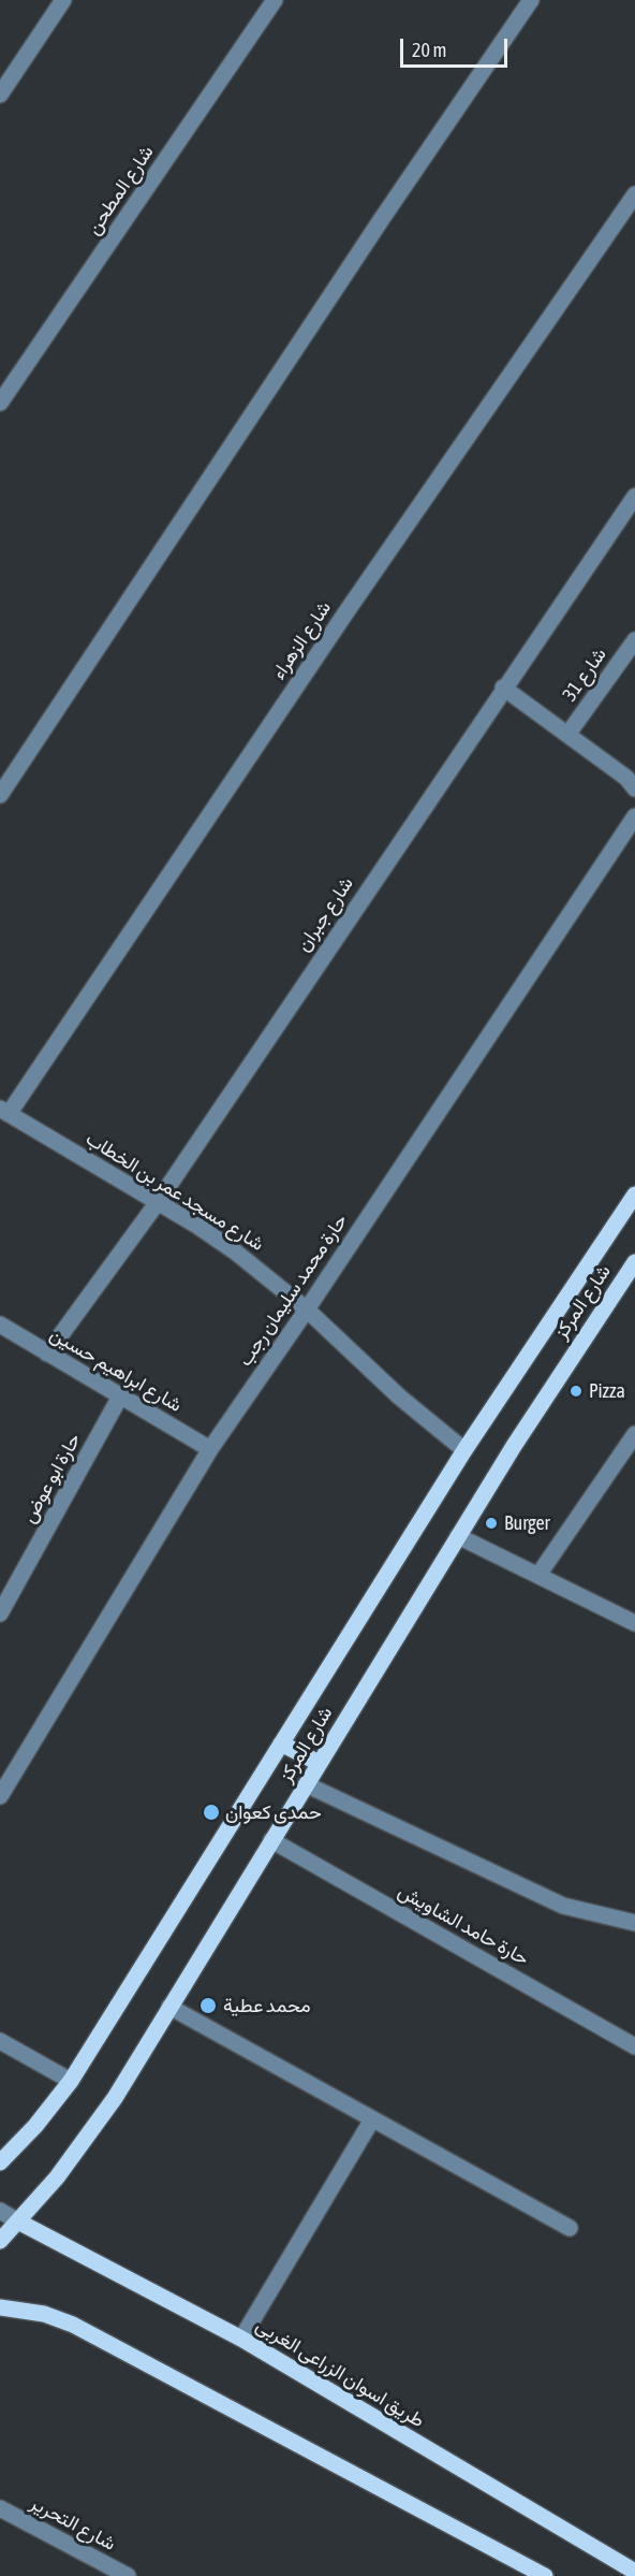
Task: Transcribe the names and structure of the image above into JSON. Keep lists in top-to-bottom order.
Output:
{
  "streets": {
    "main road": ["شارع المركز", "طريق اسوان الزراعى الغربى"],
    "street": [
      "شارع المطحن",
      "شارع الزهراء",
      "شارع 31",
      "شارع جبران",
      "شارع مسجد عمر بن الخطاب",
      "حارة محمد سليمان رجب",
      "شارع ابراهيم حسين",
      "حارة ابو عوض",
      "حارة حامد الشاويش",
      "شارع التحرير"
    ]
  },
  "crossings": [
    ["شارع الزهراء", "شارع مسجد عمر بن الخطاب"],
    ["شارع جبران", "شارع مسجد عمر بن الخطاب"],
    ["شارع جبران", "شارع ابراهيم حسين"],
    ["شارع مسجد عمر بن الخطاب", "حارة محمد سليمان رجب"],
    ["شارع مسجد عمر بن الخطاب", "شارع المركز"],
    ["حارة محمد سليمان رجب", "شارع ابراهيم حسين"],
    ["شارع المركز", "حارة حامد الشاويش"],
    ["شارع المركز", "طريق اسوان الزراعى الغربى"],
    ["شارع ابراهيم حسين", "حارة ابو عوض"]
  ],
  "places": [
    "Pizza",
    "Burger",
    "حمدى كعوان",
    "محمد عطية"
  ],
  "scale_bar": "20 m"
}
